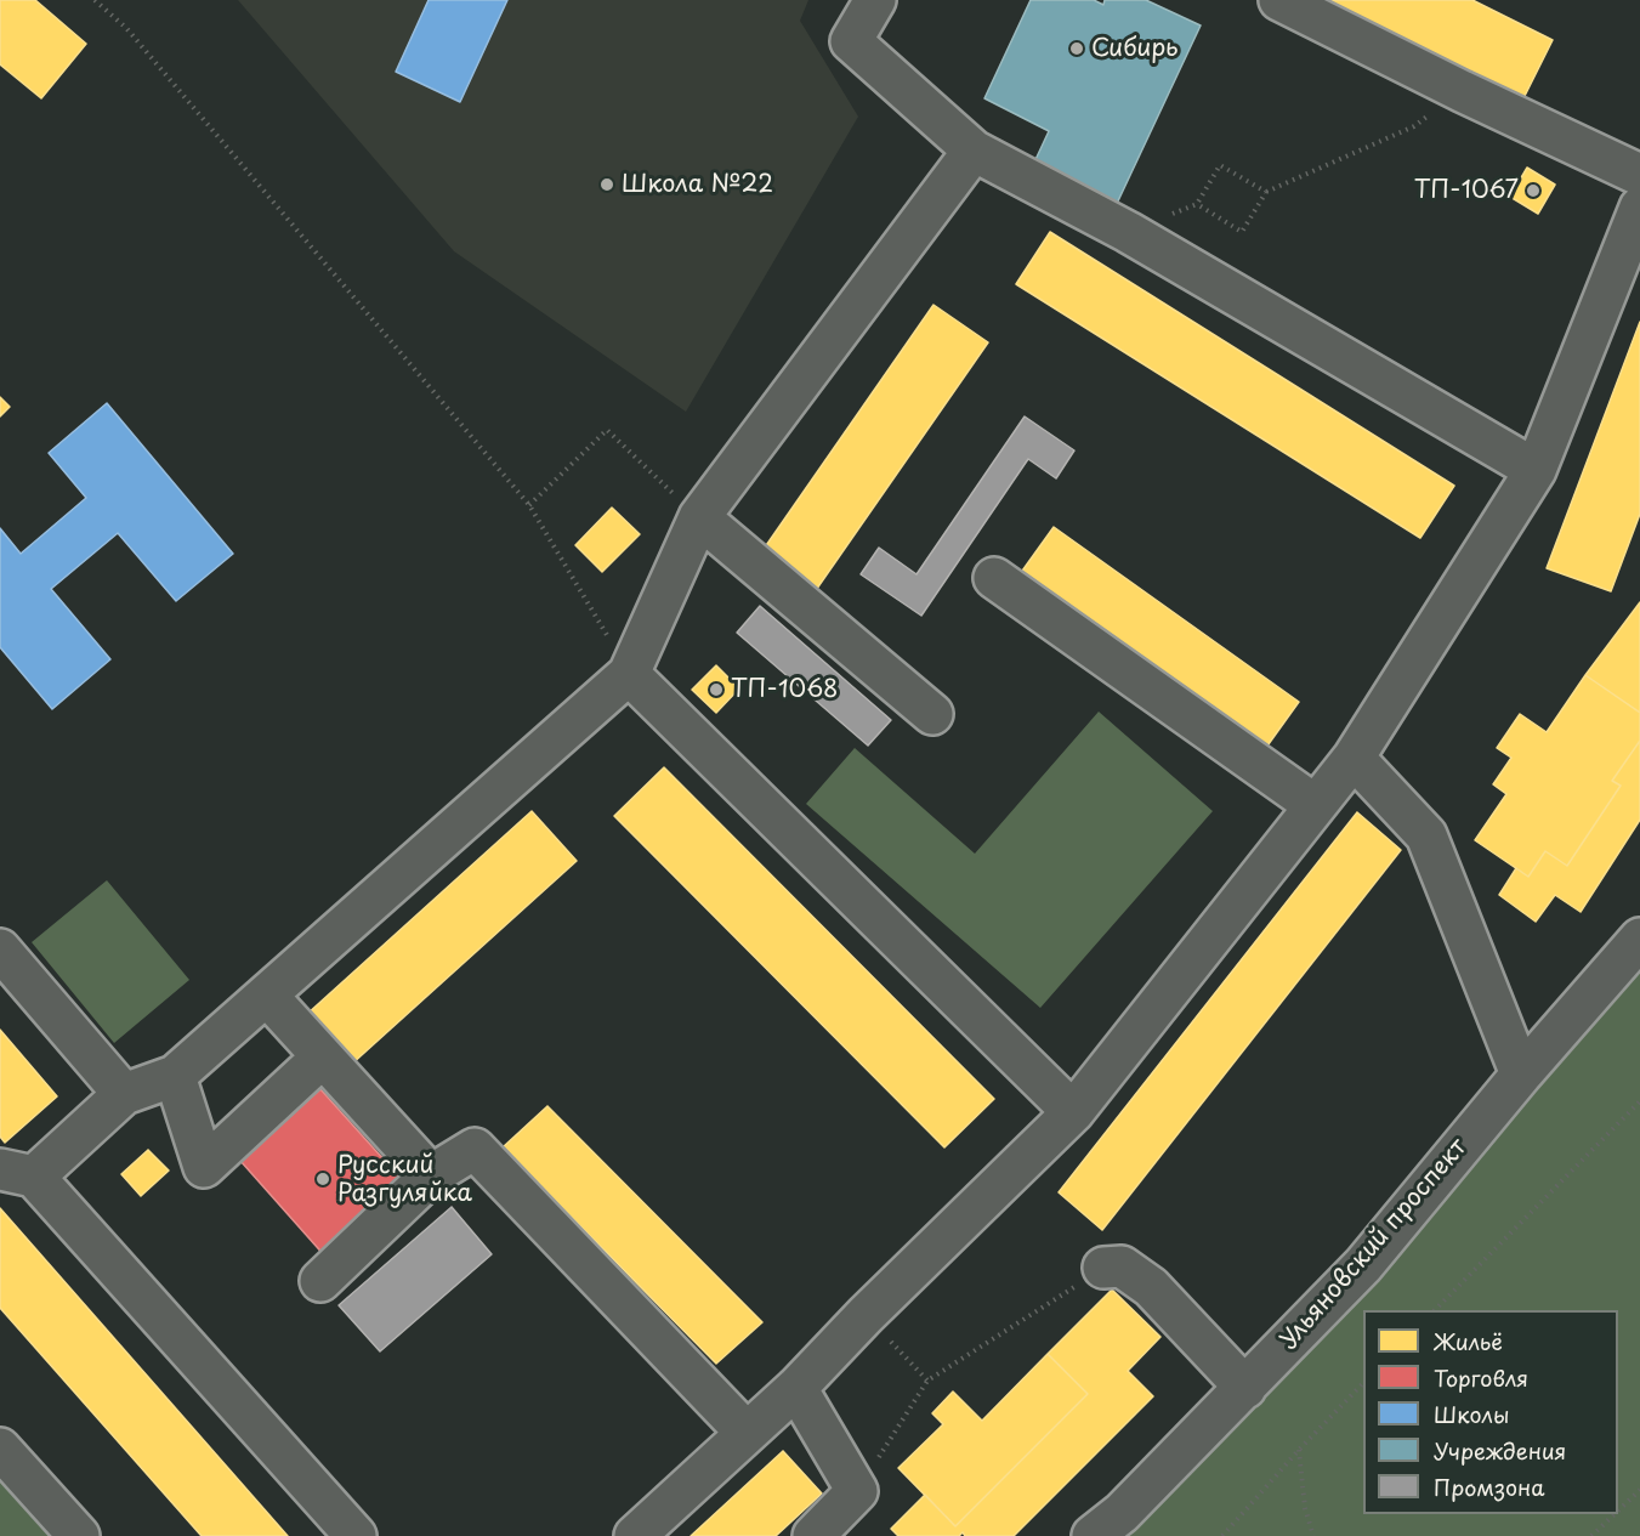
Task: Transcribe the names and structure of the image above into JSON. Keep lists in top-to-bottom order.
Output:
{
  "streets": {
    "street": ["Ульяновский проспект"]
  },
  "places": [
    "Сибирь",
    "Школа №22",
    "ТП-1067",
    "ТП-1068",
    "Русский Разгуляйка"
  ],
  "legend": [
    "Жильё",
    "Торговля",
    "Школы",
    "Учреждения",
    "Промзона"
  ]
}
